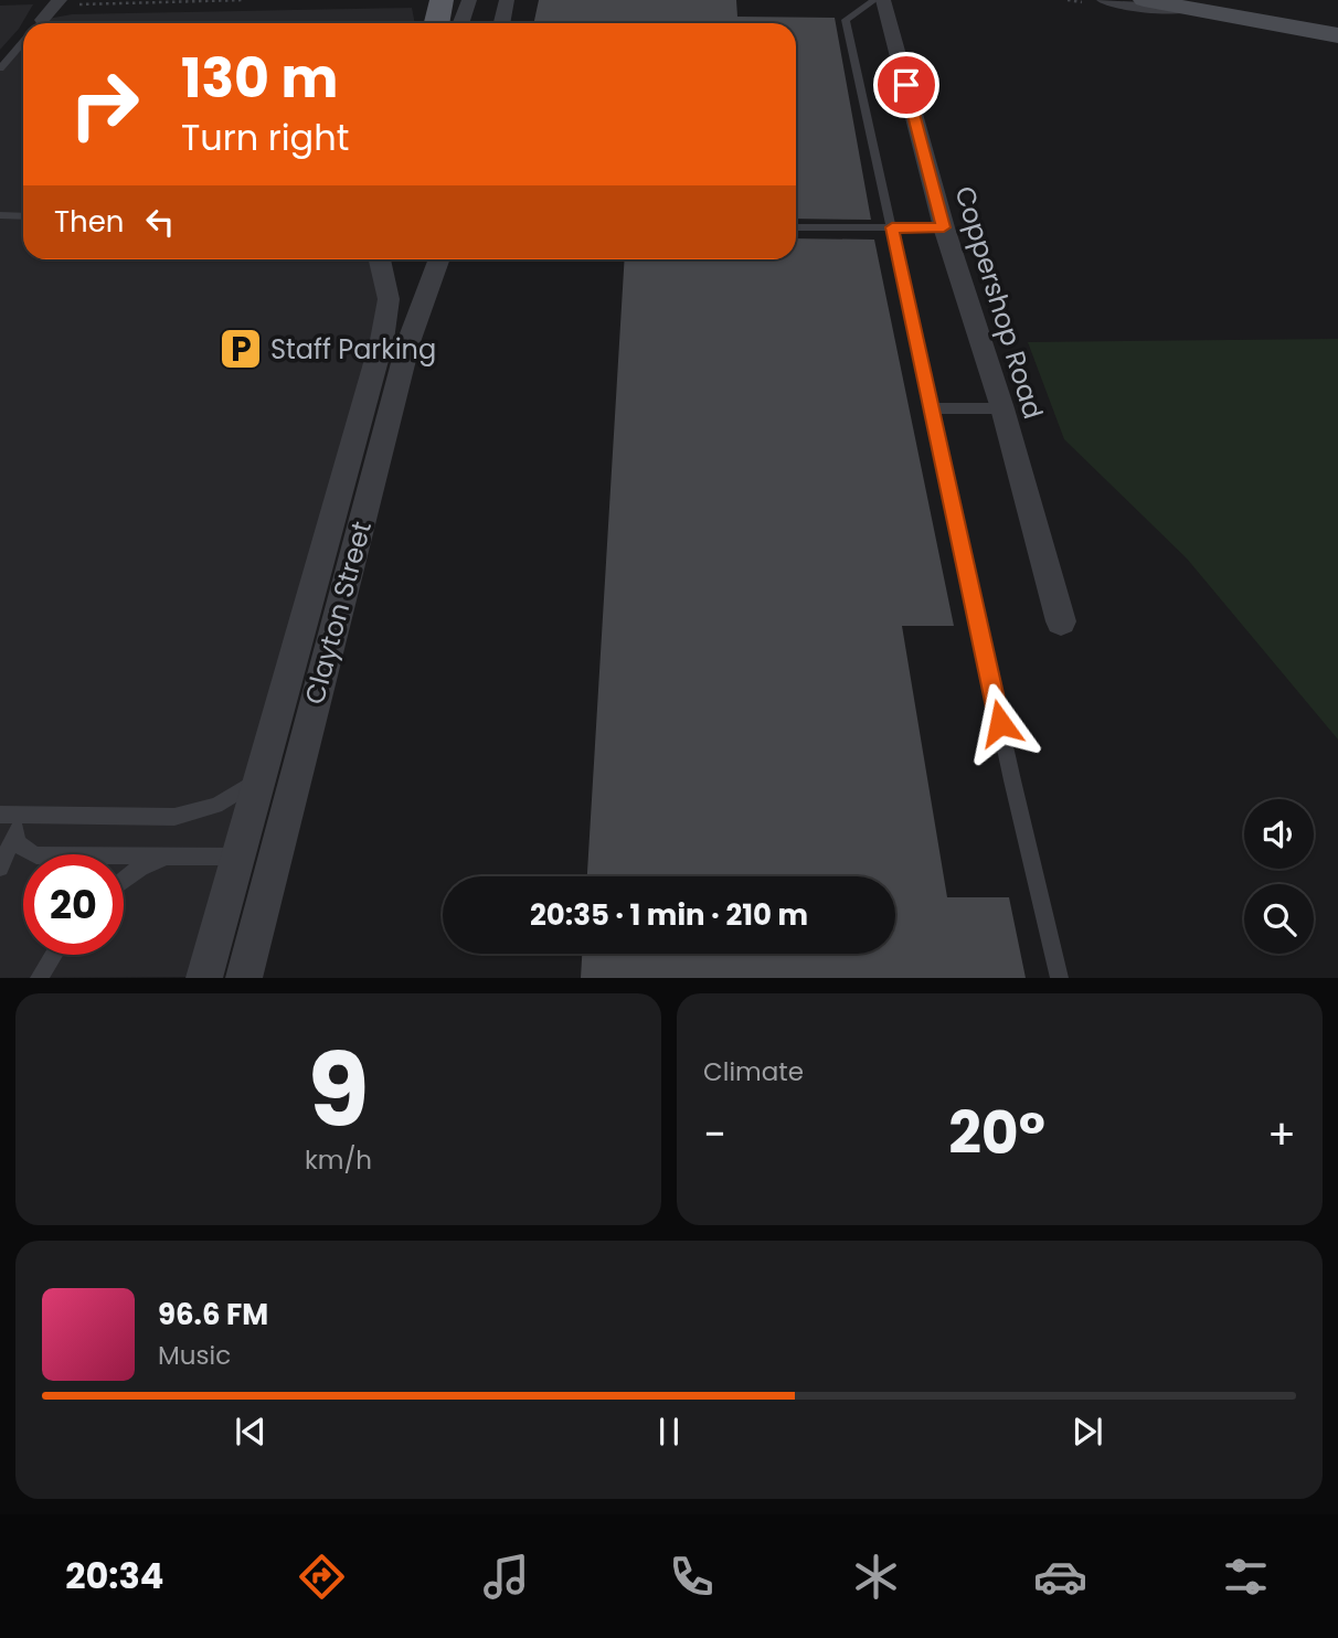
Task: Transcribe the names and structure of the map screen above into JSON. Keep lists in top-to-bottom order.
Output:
{
  "streets": {
    "street": ["Coppershop Road", "Clayton Street"]
  },
  "places": {
    "parking": ["Staff Parking"]
  },
  "page": {
    "turn": ["130 m", "Turn right"],
    "then": "Then",
    "limit": "20",
    "trip": "20:35 · 1 min · 210 m",
    "tile": [
      ["9", "km/h"],
      "Climate"
    ],
    "heat": ["−", "20°", "+"],
    "song": ["96.6 FM", "Music"],
    "tabs": "20:34"
  }
}
